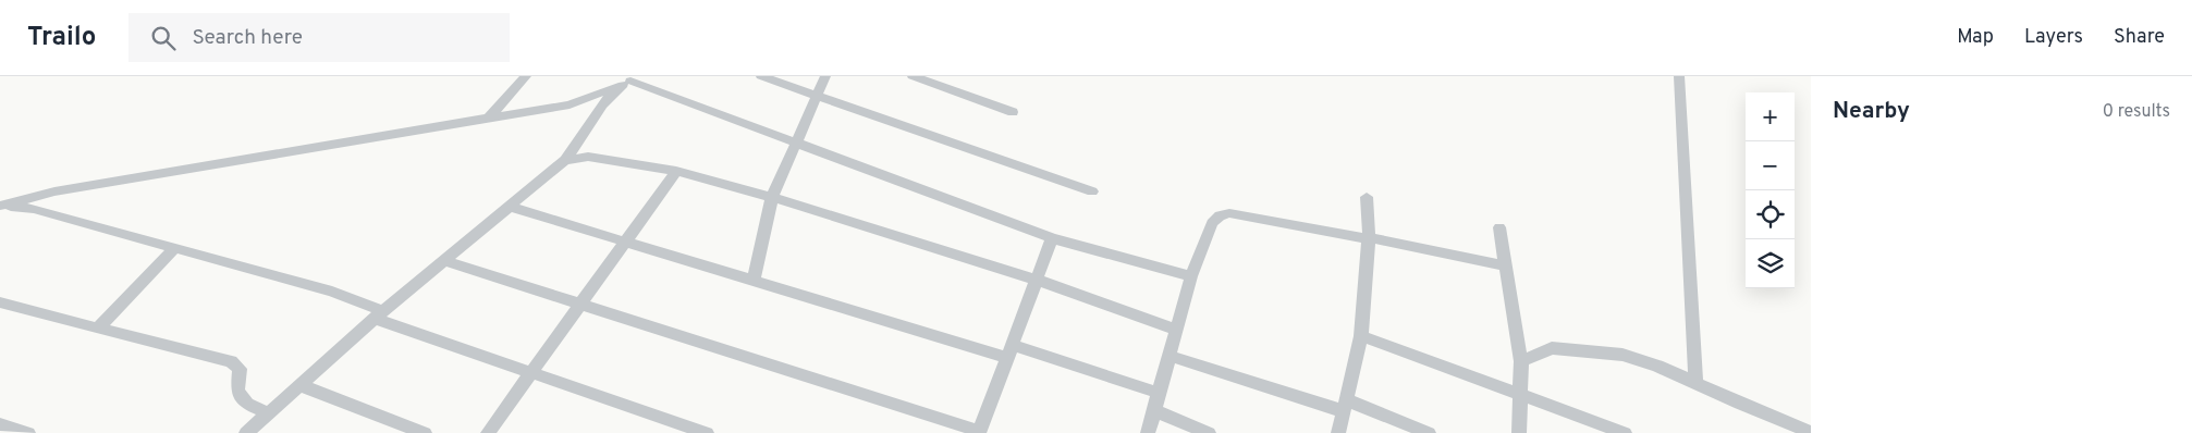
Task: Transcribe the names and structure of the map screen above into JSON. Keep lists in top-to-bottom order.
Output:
{
  "page": {
    "header": "Trailo",
    "search": "Search here",
    "nav": ["Map", "Layers", "Share"],
    "heading": ["Nearby", "0 results"],
    "map_buttons": ["+", "−"]
  }
}
